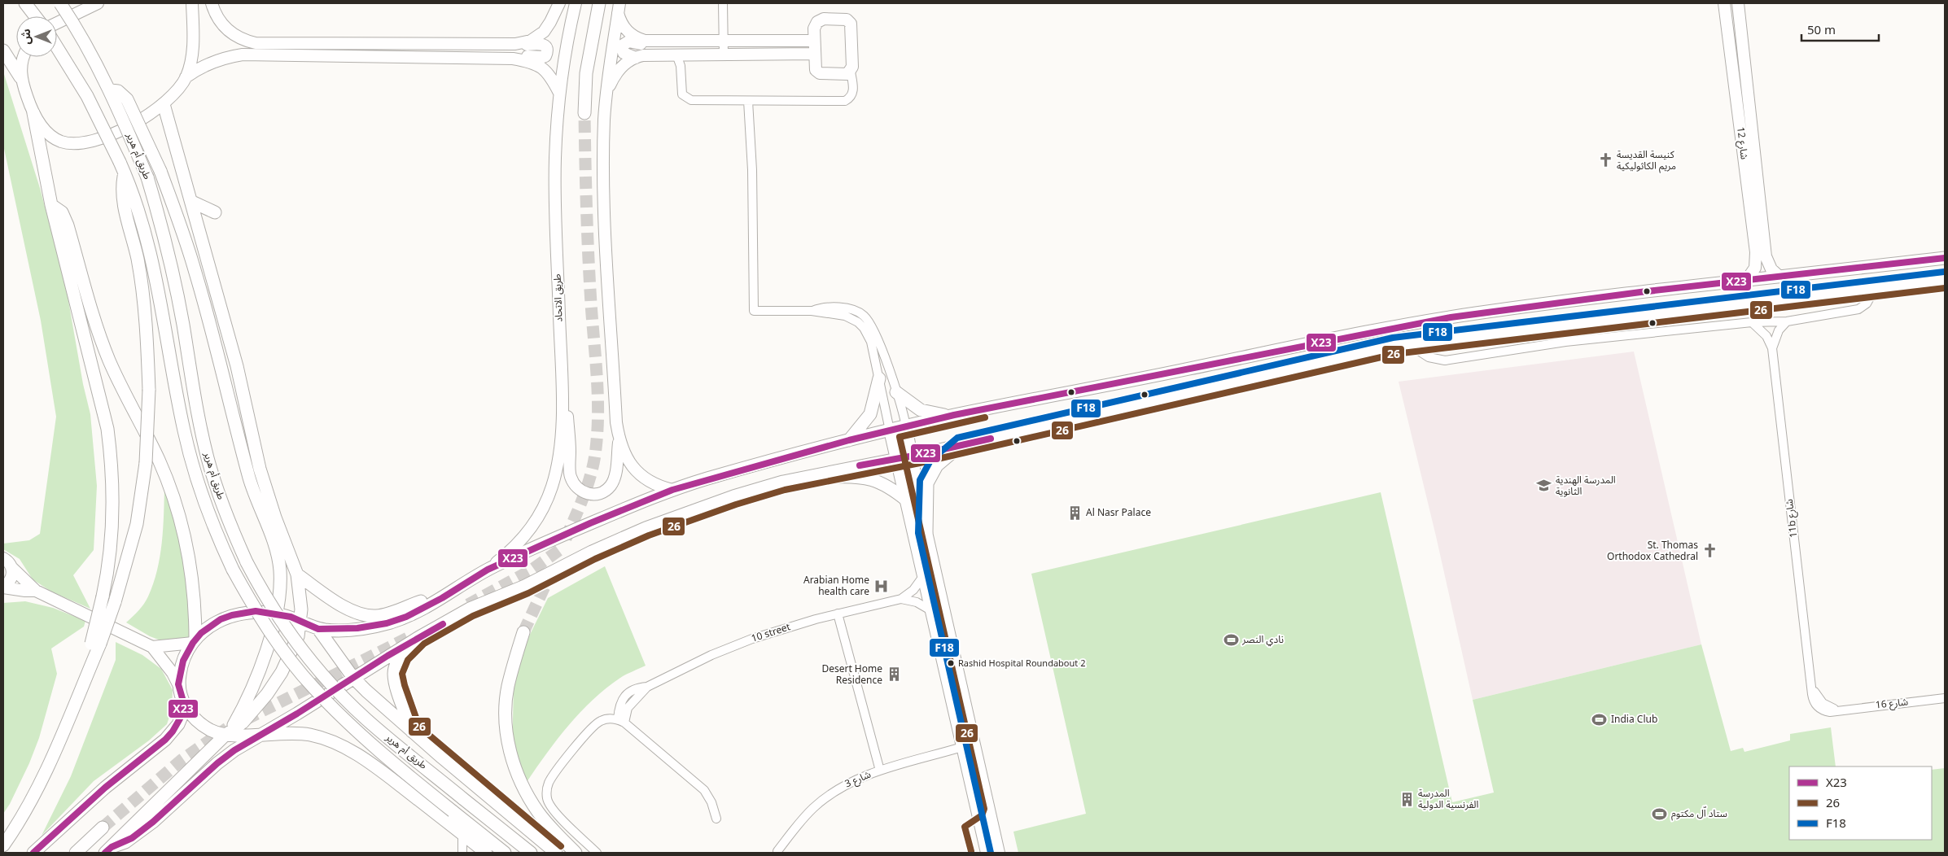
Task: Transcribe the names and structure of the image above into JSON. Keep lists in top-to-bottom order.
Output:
{
  "streets": {
    "main road": ["شارع 12", "طريق أم هرير", "طريق الاتحاد"],
    "street": [
      "11b شارع",
      "10 street",
      "شارع 16",
      "شارع 3"
    ]
  },
  "crossings": [
    ["11b شارع", "شارع 16"]
  ],
  "places": {
    "church": ["كنيسة القديسة مريم الكاثوليكية", "St. Thomas Orthodox Cathedral"],
    "school or university": ["المدرسة الهندية الثانوية"],
    "building": ["Al Nasr Palace", "Desert Home Residence", "المدرسة الفرنسية الدولية"],
    "hospital": ["Arabian Home health care"],
    "sports": ["نادي النصر", "India Club", "ستاد اّل مكتوم"],
    "other": ["Rashid Hospital Roundabout 2"]
  },
  "lines": ["transit line X23", "transit line F18", "transit line 26"],
  "legend": ["X23", "26", "F18"],
  "scale_bar": "50 m",
  "north": "left"
}
